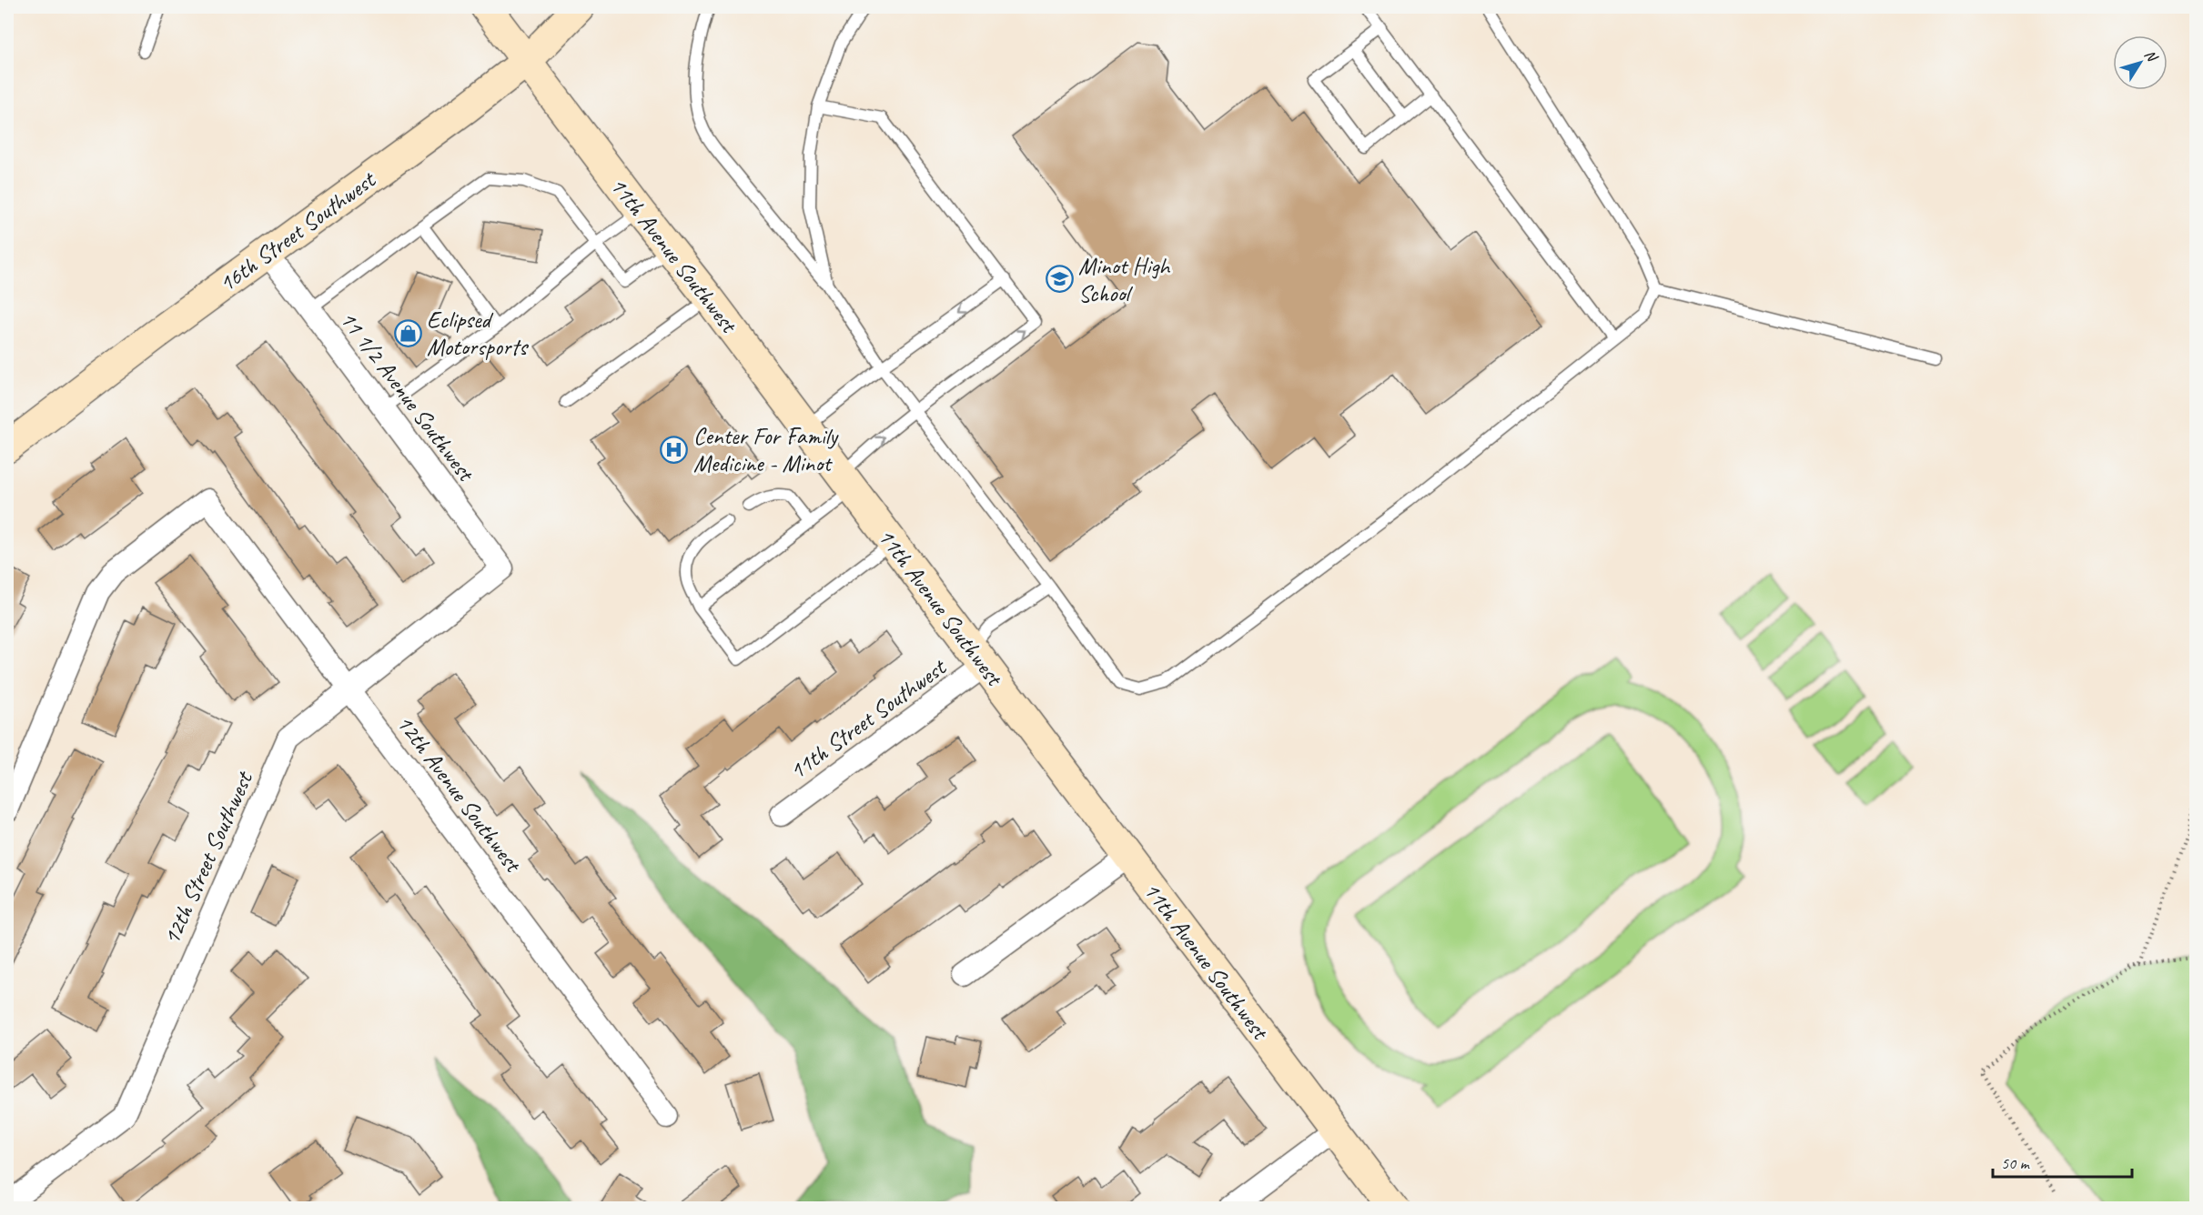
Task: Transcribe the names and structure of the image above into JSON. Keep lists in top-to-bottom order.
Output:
{
  "streets": {
    "street": [
      "16th Street Southwest",
      "11th Avenue Southwest",
      "11 1/2 Avenue Southwest",
      "11th Street Southwest",
      "12th Avenue Southwest",
      "12th Street Southwest"
    ]
  },
  "crossings": [
    ["16th Street Southwest", "11th Avenue Southwest"],
    ["16th Street Southwest", "11 1/2 Avenue Southwest"],
    ["11th Avenue Southwest", "11th Street Southwest"],
    ["11 1/2 Avenue Southwest", "12th Street Southwest"],
    ["12th Avenue Southwest", "12th Street Southwest"]
  ],
  "places": {
    "school or university": ["Minot High School"],
    "shop": ["Eclipsed Motorsports"],
    "hospital": ["Center For Family Medicine - Minot"]
  },
  "scale_bar": "50 m",
  "north": "top right"
}
